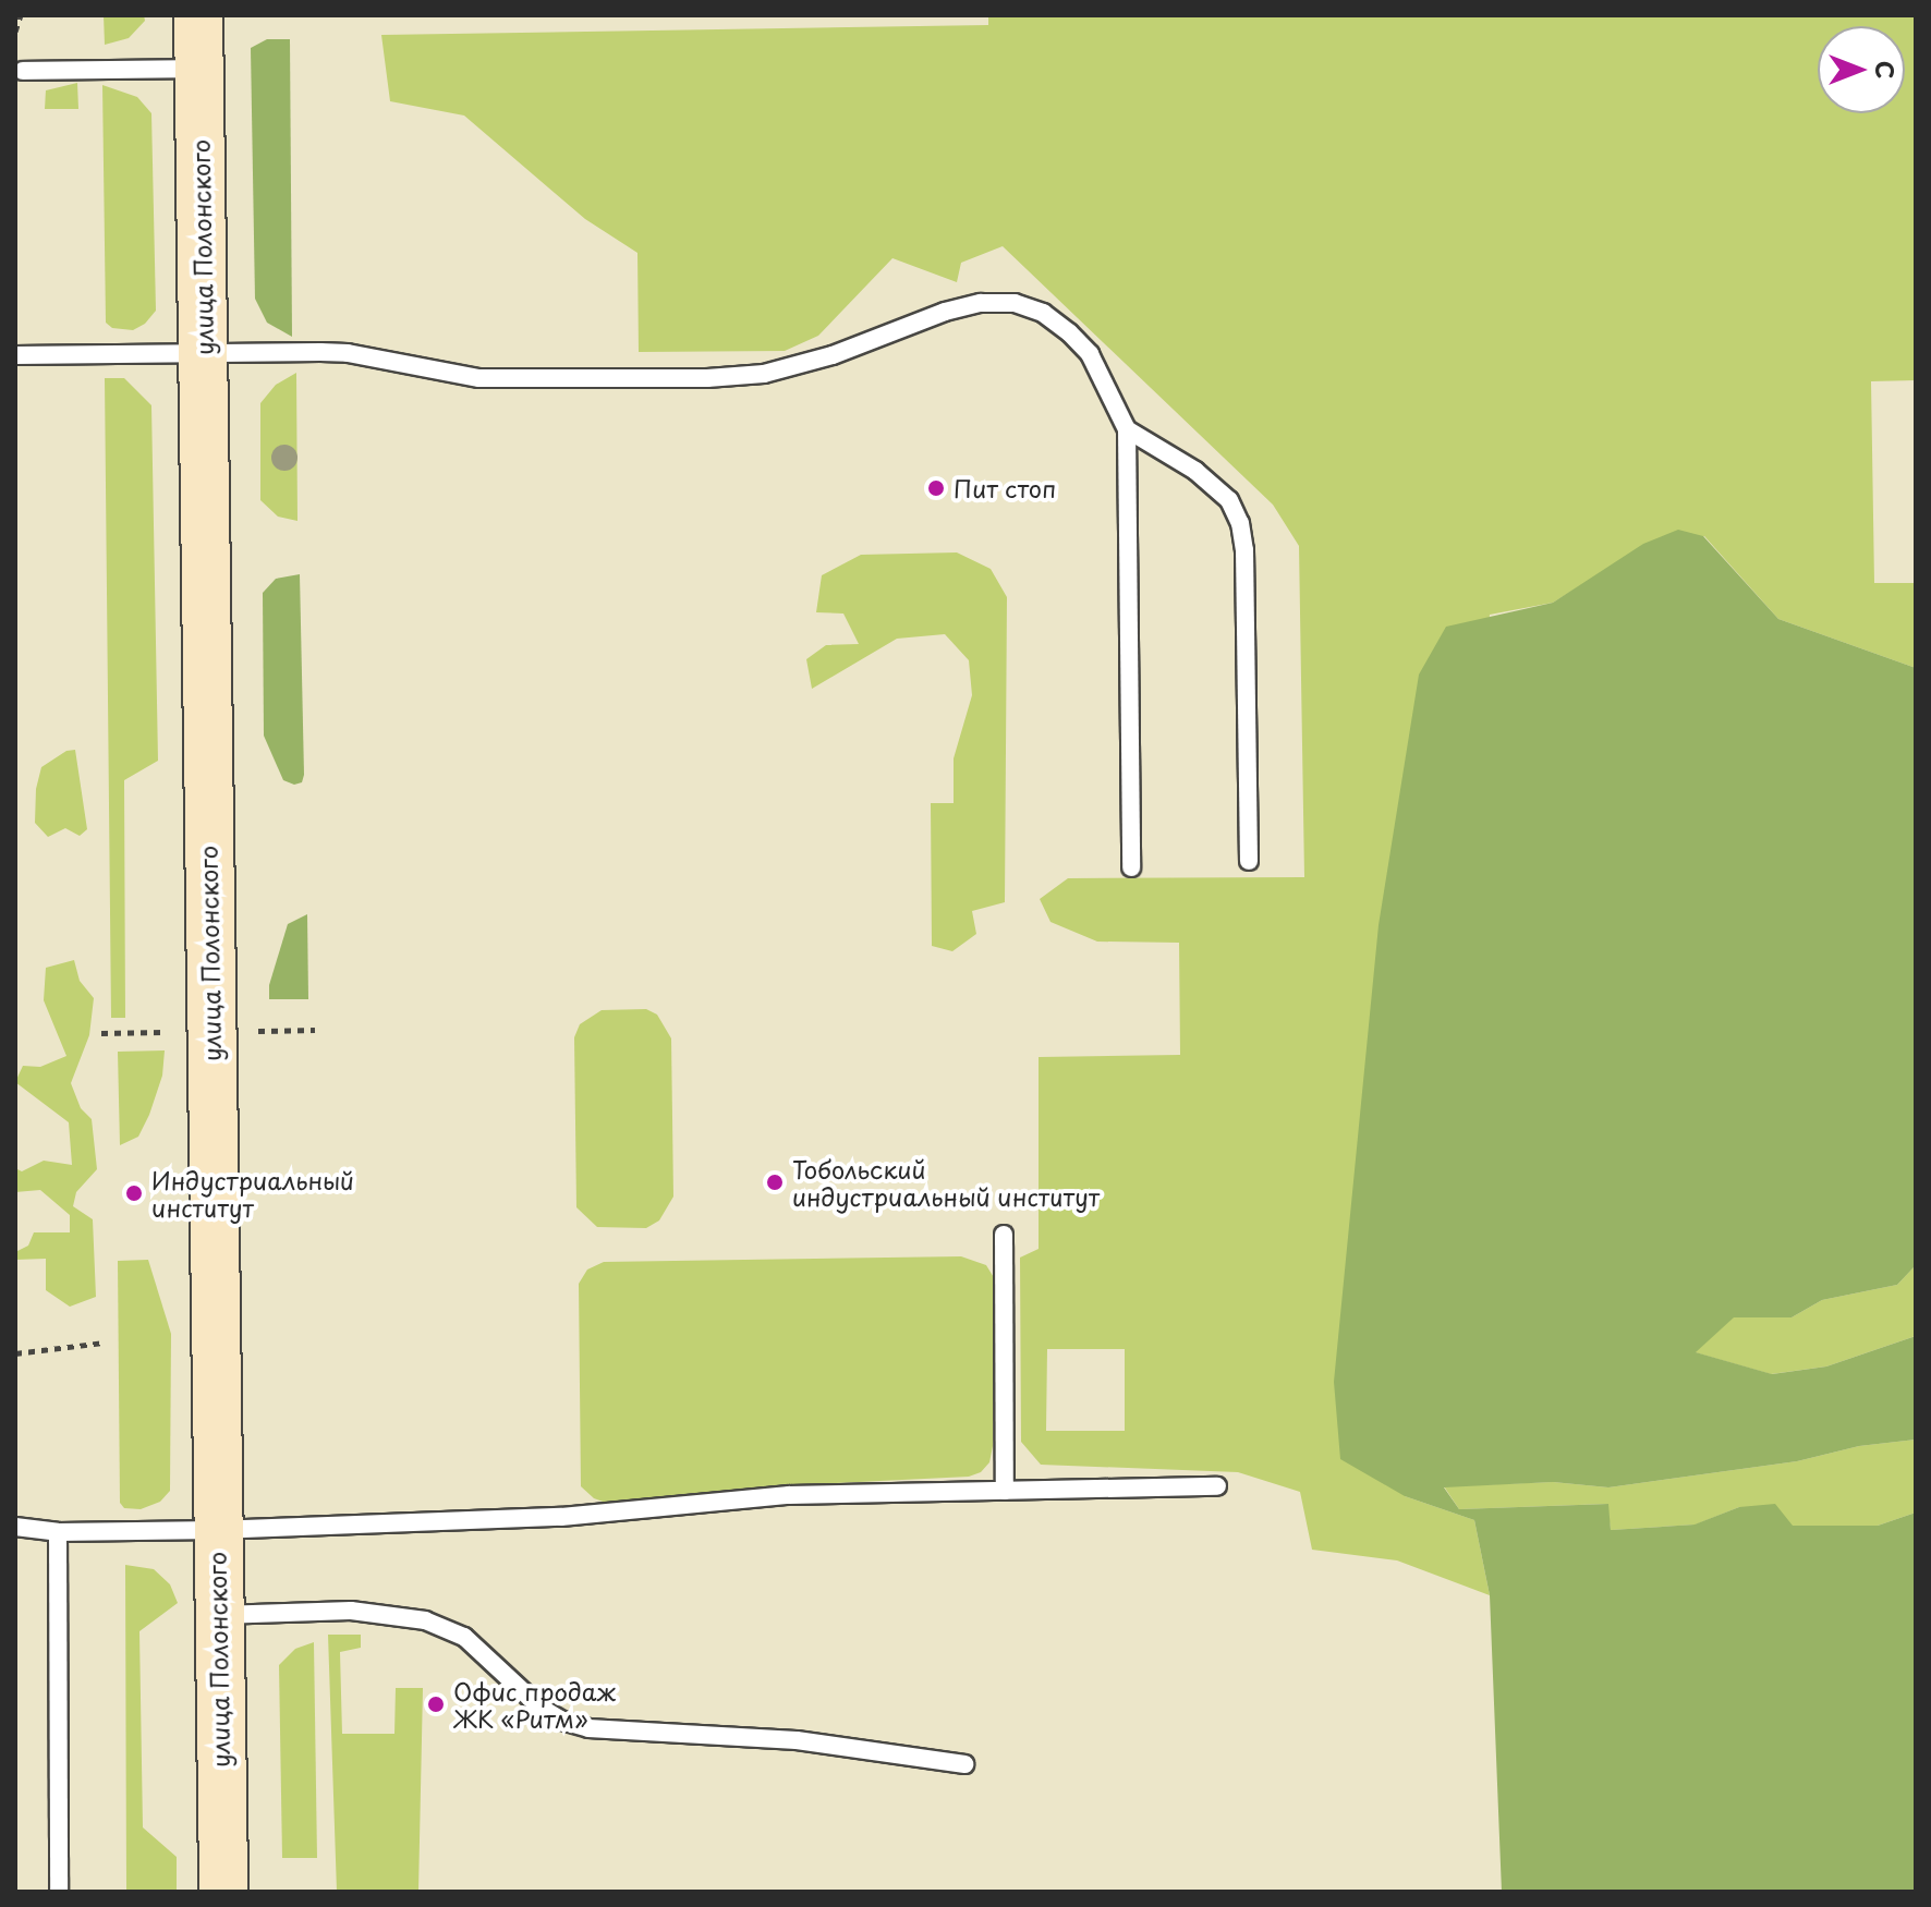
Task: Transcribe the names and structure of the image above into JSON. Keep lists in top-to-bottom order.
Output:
{
  "streets": {
    "main road": ["улица Полонского"]
  },
  "places": [
    "Пит стоп",
    "Тобольский индустриальный институт",
    "Индустриальный институт",
    "Офис продаж ЖК «Ритм»"
  ],
  "north": "right"
}
